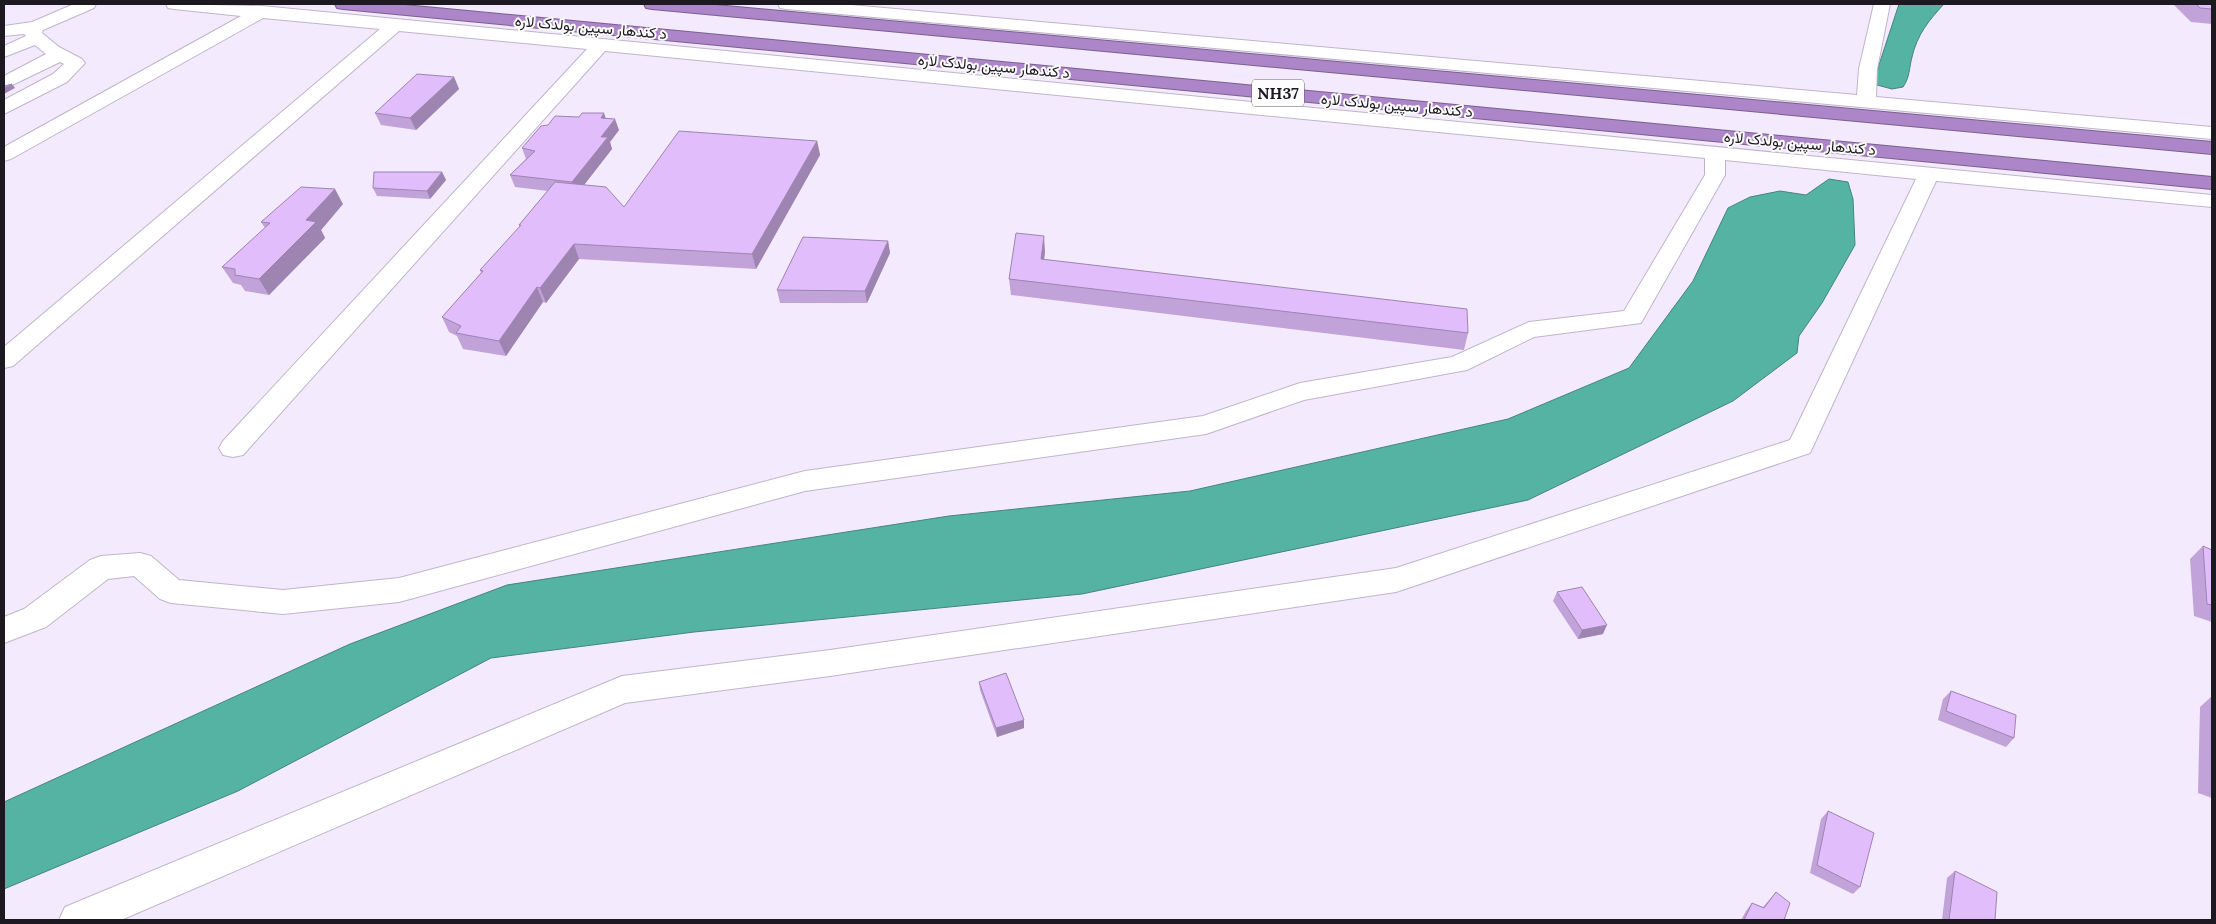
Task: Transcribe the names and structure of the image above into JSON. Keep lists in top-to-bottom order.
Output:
{
  "streets": {
    "highway": ["د کندهار سپین بولدک لاره", "NH37"]
  }
}
